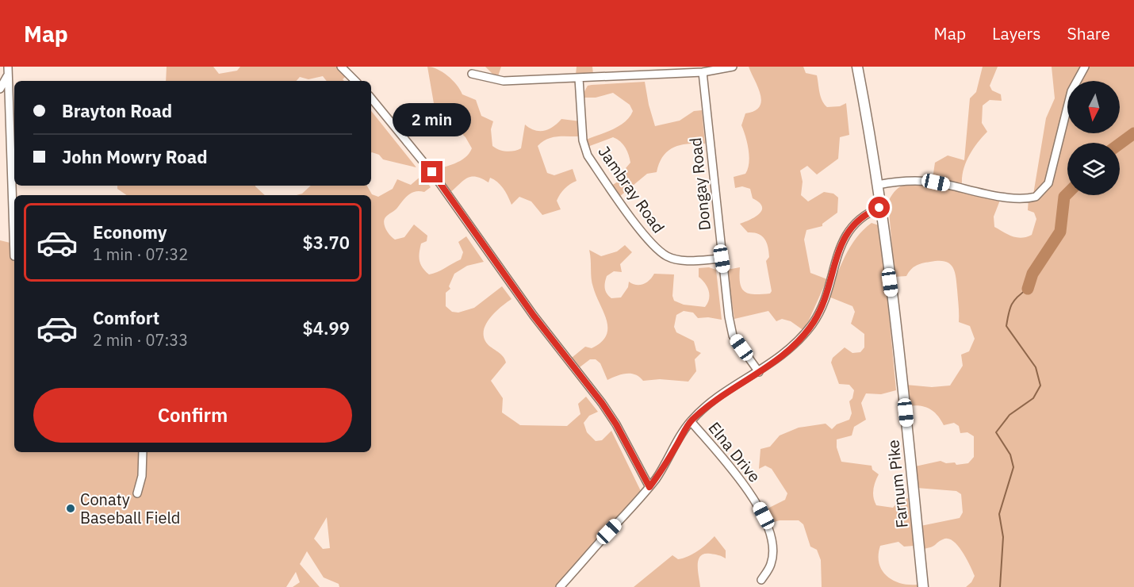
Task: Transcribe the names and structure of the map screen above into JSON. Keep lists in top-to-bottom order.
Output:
{
  "streets": {
    "main road": ["Farnum Pike"],
    "street": ["Dongay Road", "Jambray Road", "Elna Drive"]
  },
  "crossings": [
    ["Dongay Road", "Jambray Road"]
  ],
  "places": ["Conaty Baseball Field"],
  "north": "bottom",
  "page": {
    "header": "Map",
    "nav": ["Map", "Layers", "Share"],
    "banner": ["Brayton Road", "John Mowry Road"],
    "bubble": "2 min",
    "list": [
      {
        "name": "Economy",
        "note": "1 min · 07:32",
        "value": "$3.70"
      },
      {
        "name": "Comfort",
        "note": "2 min · 07:33",
        "value": "$4.99"
      }
    ],
    "buttons": "Confirm"
  }
}
